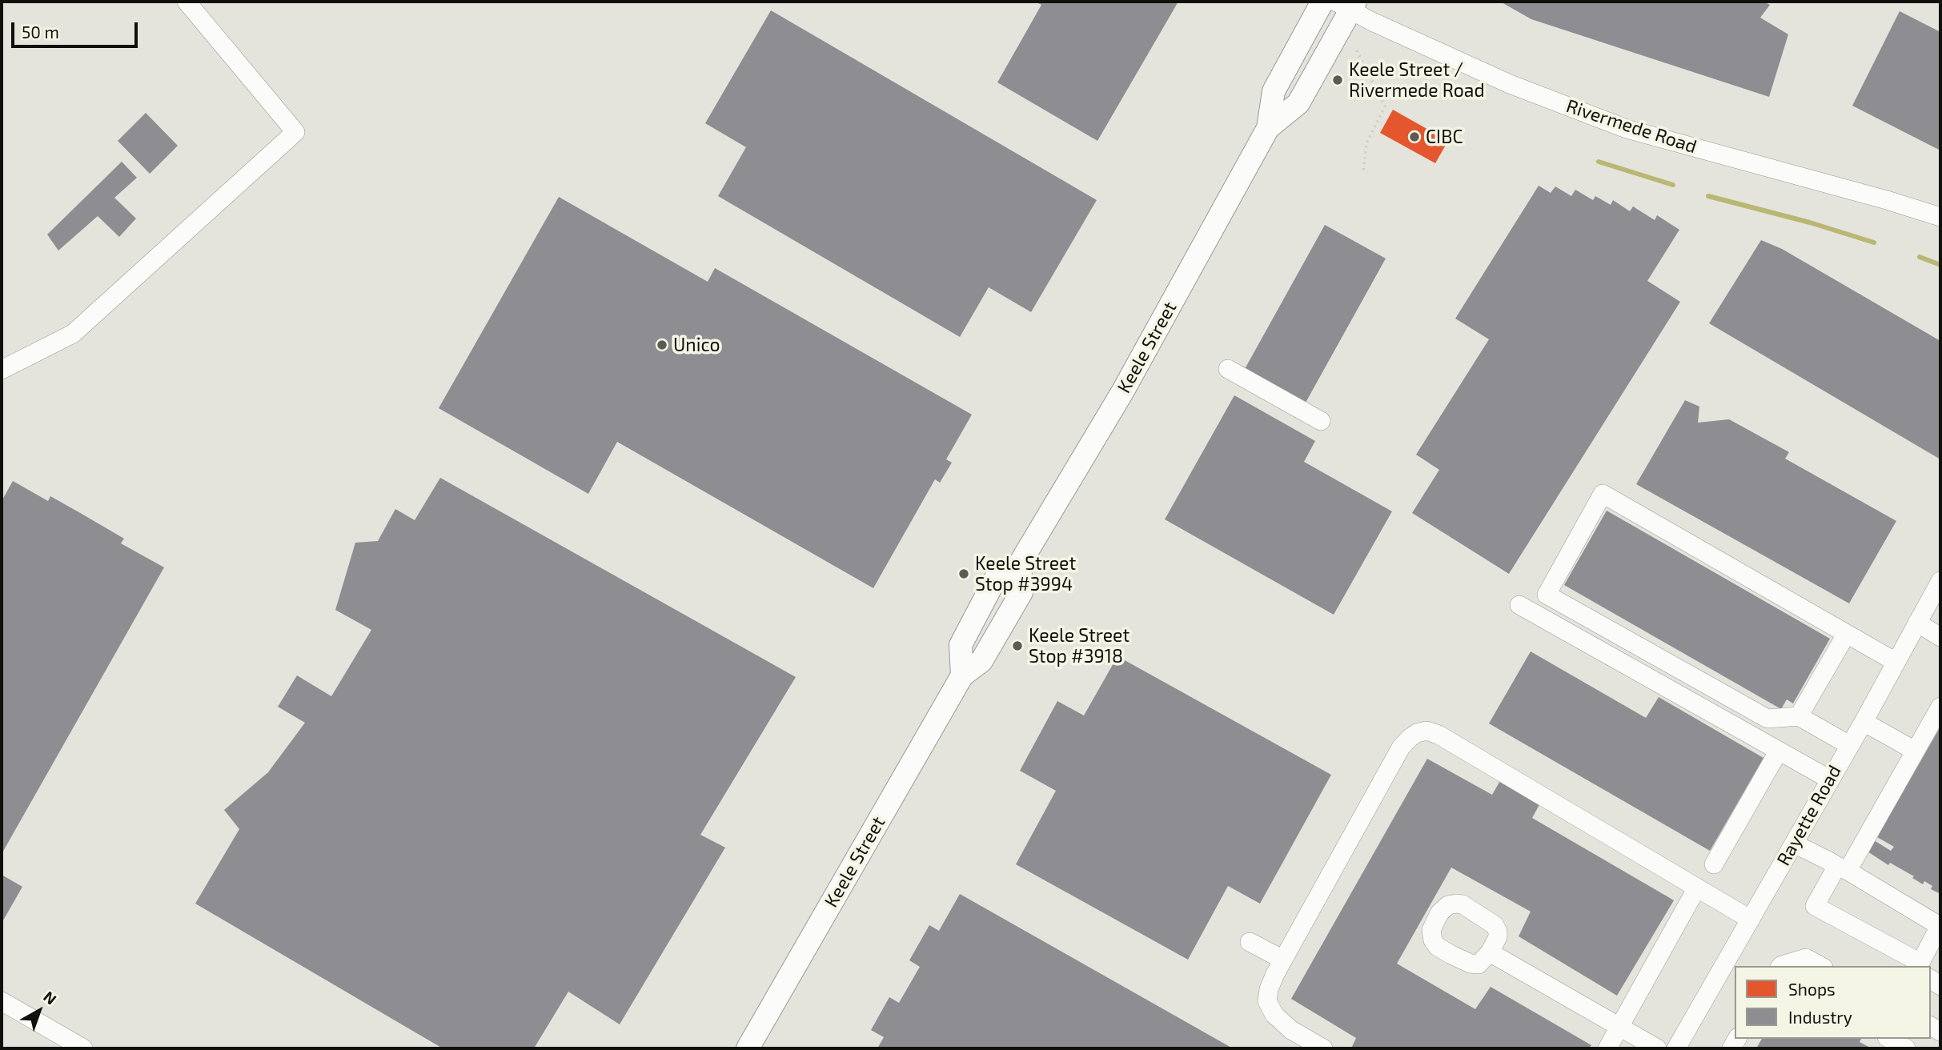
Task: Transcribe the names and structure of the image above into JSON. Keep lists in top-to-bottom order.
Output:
{
  "streets": {
    "main road": ["Keele Street"],
    "street": ["Rivermede Road", "Rayette Road"]
  },
  "crossings": [
    ["Rivermede Road", "Keele Street"]
  ],
  "places": [
    "Keele Street / Rivermede Road",
    "CIBC",
    "Unico",
    "Keele Street Stop #3994",
    "Keele Street Stop #3918"
  ],
  "legend": ["Shops", "Industry"],
  "scale_bar": "50 m",
  "north": "top right"
}
